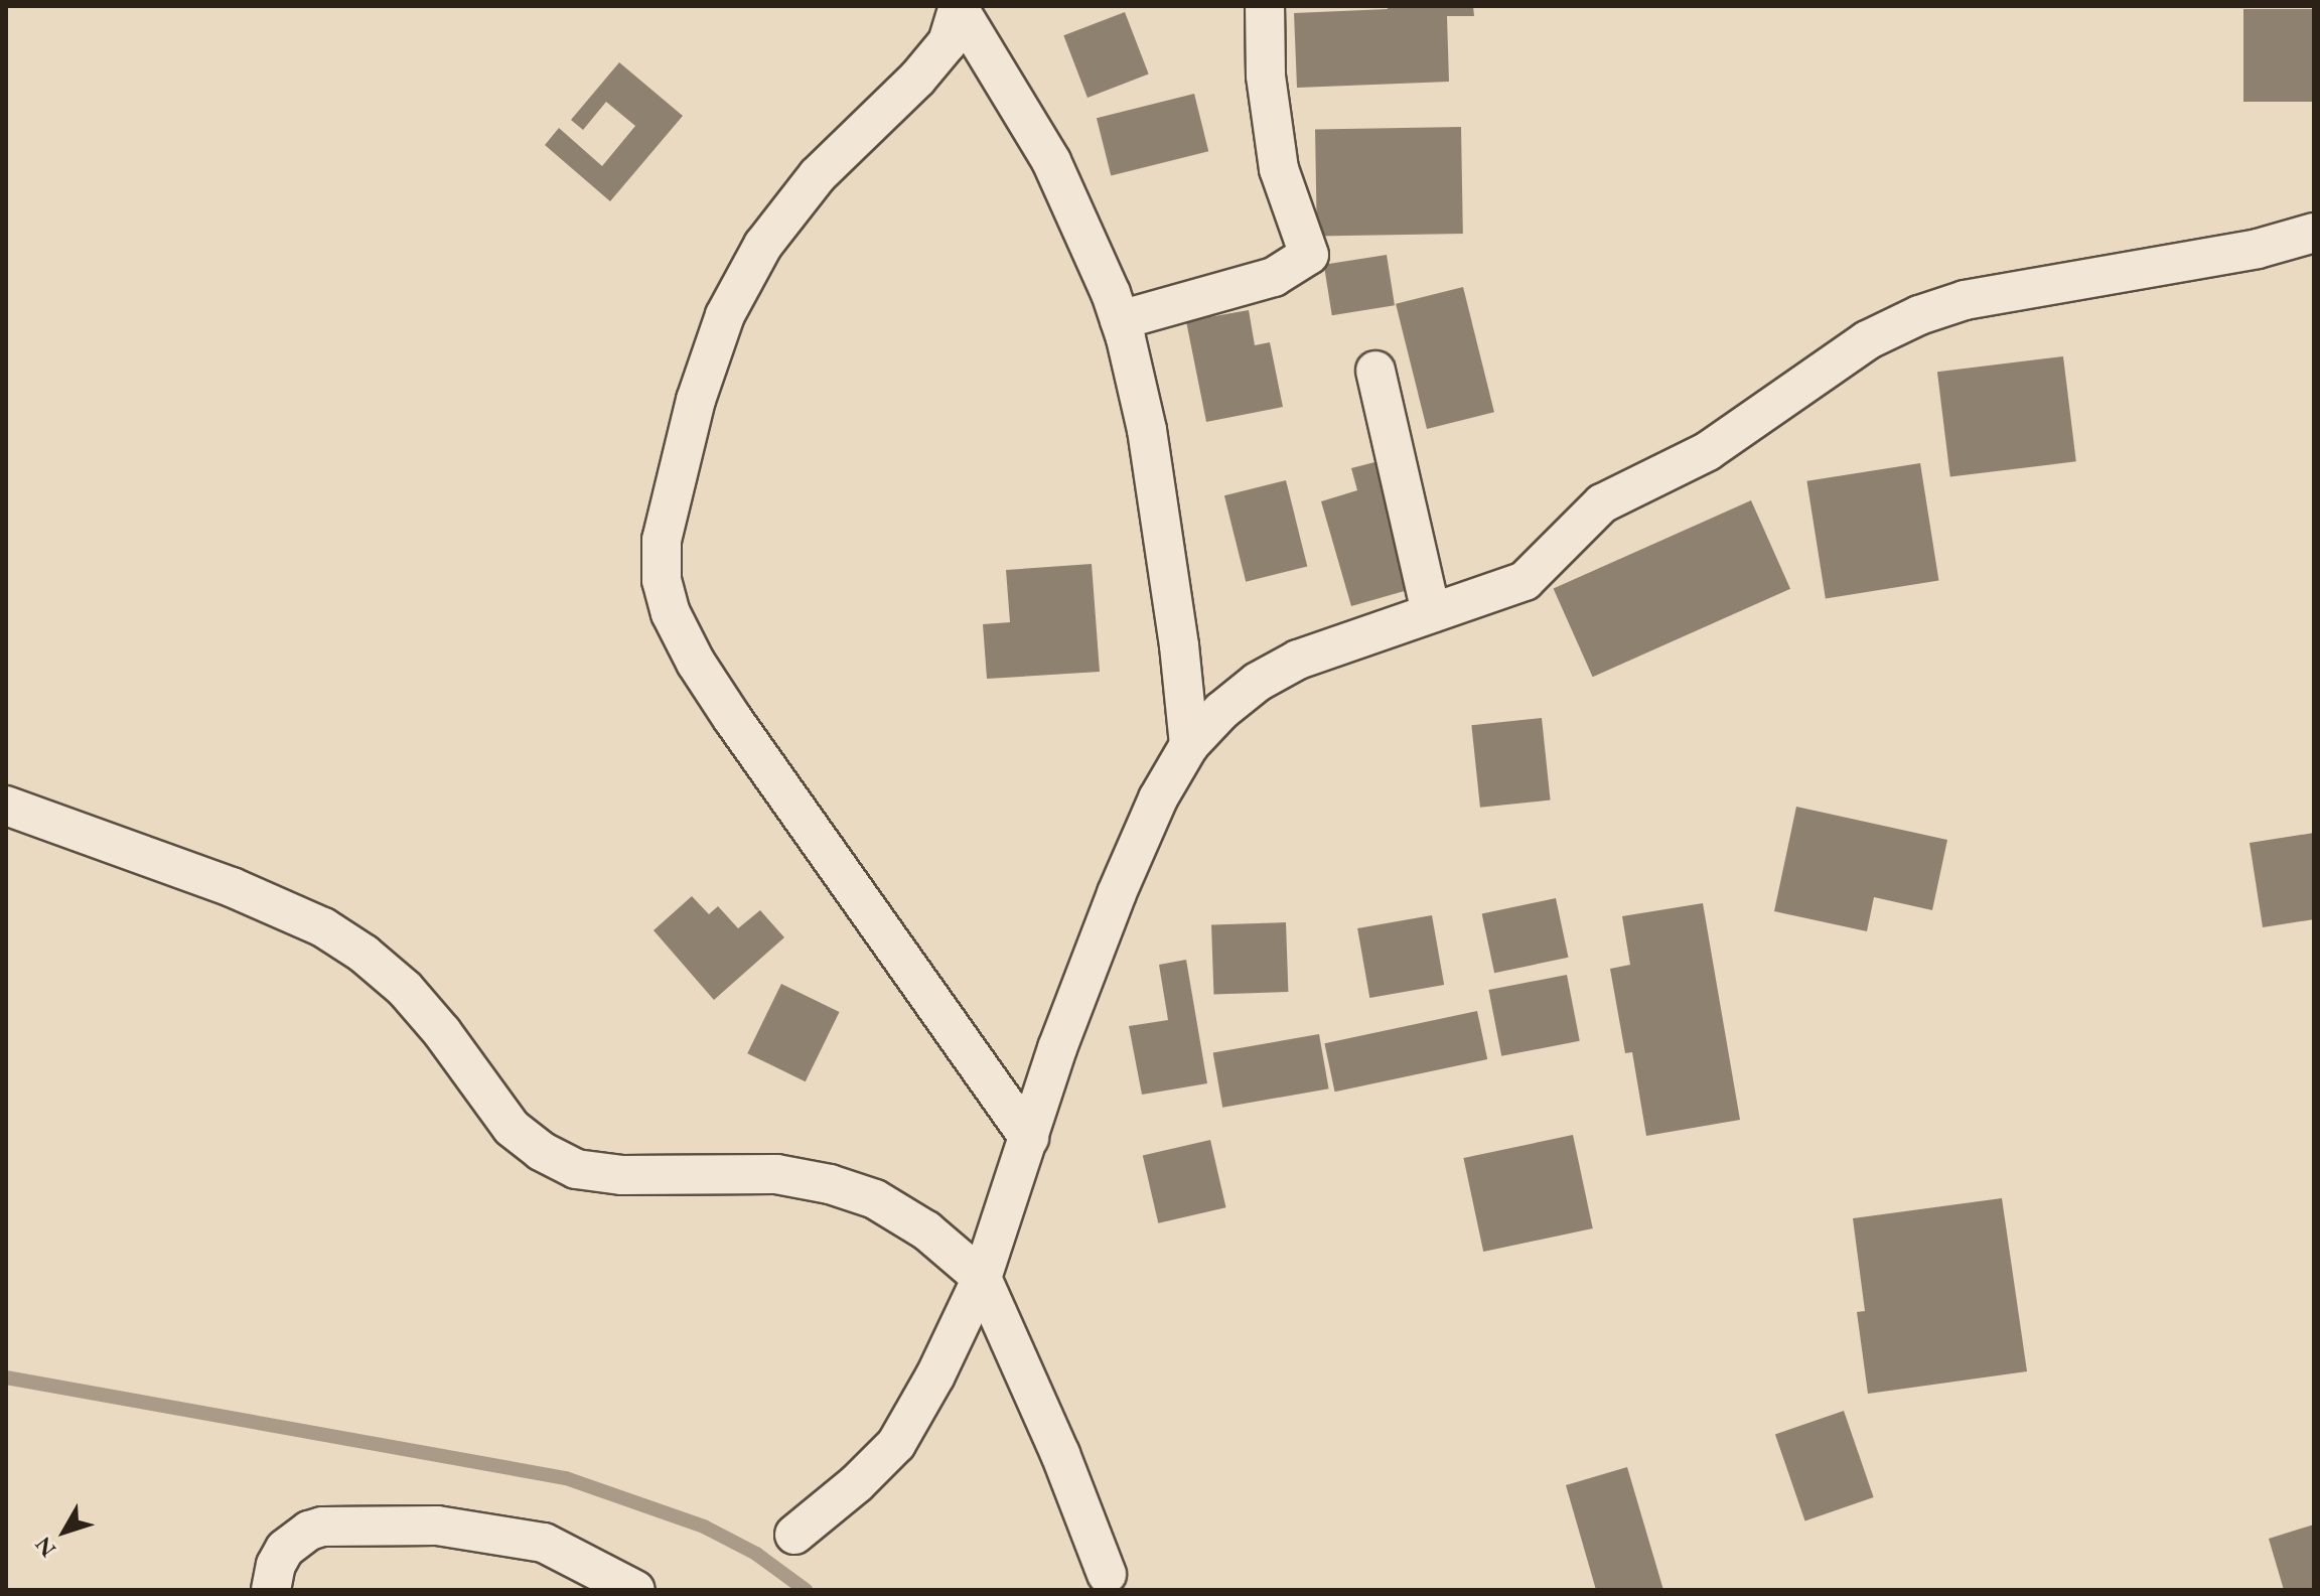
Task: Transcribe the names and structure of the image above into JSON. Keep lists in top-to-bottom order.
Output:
{
  "north": "bottom left"
}
